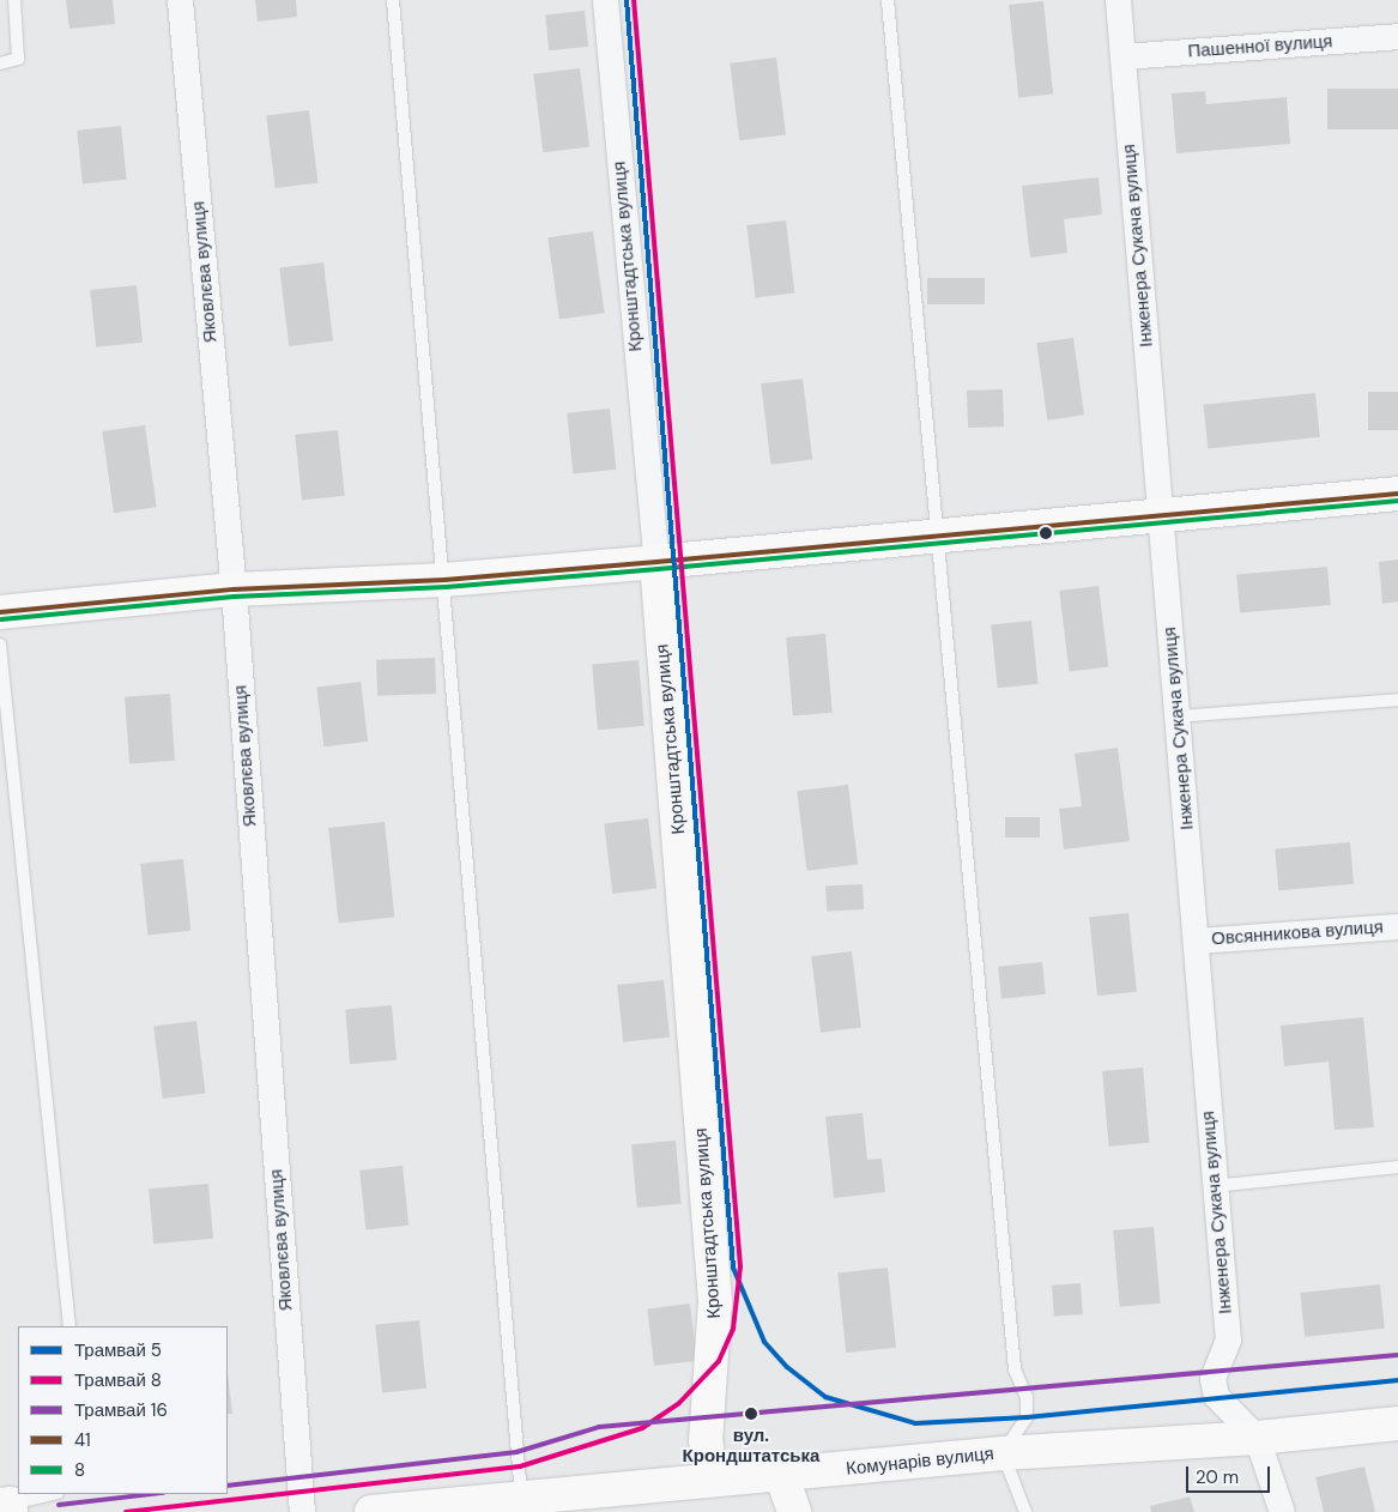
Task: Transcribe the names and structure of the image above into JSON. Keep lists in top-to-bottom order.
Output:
{
  "streets": {
    "street": [
      "Пашенної вулиця",
      "Інженера Сукача вулиця",
      "Кронштадтська вулиця",
      "Яковлєва вулиця",
      "Овсянникова вулиця",
      "Комунарів вулиця"
    ]
  },
  "crossings": [
    ["Пашенної вулиця", "Інженера Сукача вулиця"],
    ["Інженера Сукача вулиця", "Овсянникова вулиця"],
    ["Інженера Сукача вулиця", "Комунарів вулиця"],
    ["Кронштадтська вулиця", "Комунарів вулиця"]
  ],
  "places": ["вул. Крондштатська"],
  "lines": [
    "tram line 5",
    "tram line 8",
    "transit line 41",
    "transit line 8",
    "tram line 16"
  ],
  "legend": [
    "Трамвай 5",
    "Трамвай 8",
    "Трамвай 16",
    "41",
    "8"
  ],
  "scale_bar": "20 m"
}
